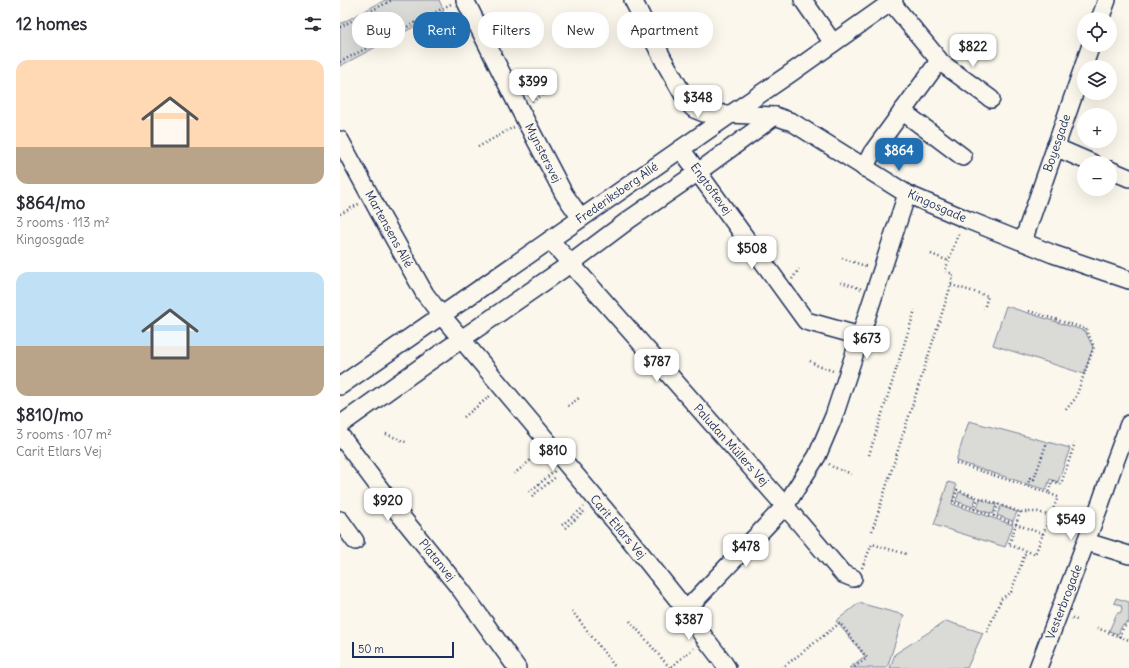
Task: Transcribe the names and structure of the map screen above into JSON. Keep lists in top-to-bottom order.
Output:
{
  "streets": {
    "street": [
      "Boyesgade",
      "Mynstersvej",
      "Engtoftevej",
      "Frederiksberg Allé",
      "Kingosgade",
      "Martensens Allé",
      "Paludan Müllers Vej",
      "Carit Etlars Vej",
      "Platanvej",
      "Vesterbrogade"
    ]
  },
  "crossings": [
    ["Boyesgade", "Kingosgade"],
    ["Mynstersvej", "Frederiksberg Allé"],
    ["Engtoftevej", "Frederiksberg Allé"],
    ["Frederiksberg Allé", "Kingosgade"],
    ["Frederiksberg Allé", "Martensens Allé"],
    ["Frederiksberg Allé", "Paludan Müllers Vej"],
    ["Frederiksberg Allé", "Carit Etlars Vej"],
    ["Martensens Allé", "Carit Etlars Vej"]
  ],
  "scale_bar": "50 m",
  "page": {
    "heading": "12 homes",
    "map_buttons": ["+", "−"],
    "chip": [
      "Buy",
      "Rent",
      "Filters",
      "New",
      "Apartment"
    ],
    "price": [
      "$822",
      "$399",
      "$348",
      "$864",
      "$508",
      "$673",
      "$787",
      "$810",
      "$920",
      "$549",
      "$478",
      "$387"
    ],
    "list": [
      {
        "name": "$864/mo",
        "note": "3 rooms · 113 m² · Kingosgade"
      },
      {
        "name": "$810/mo",
        "note": "3 rooms · 107 m² · Carit Etlars Vej"
      }
    ],
    "scale": "50 m"
  }
}
